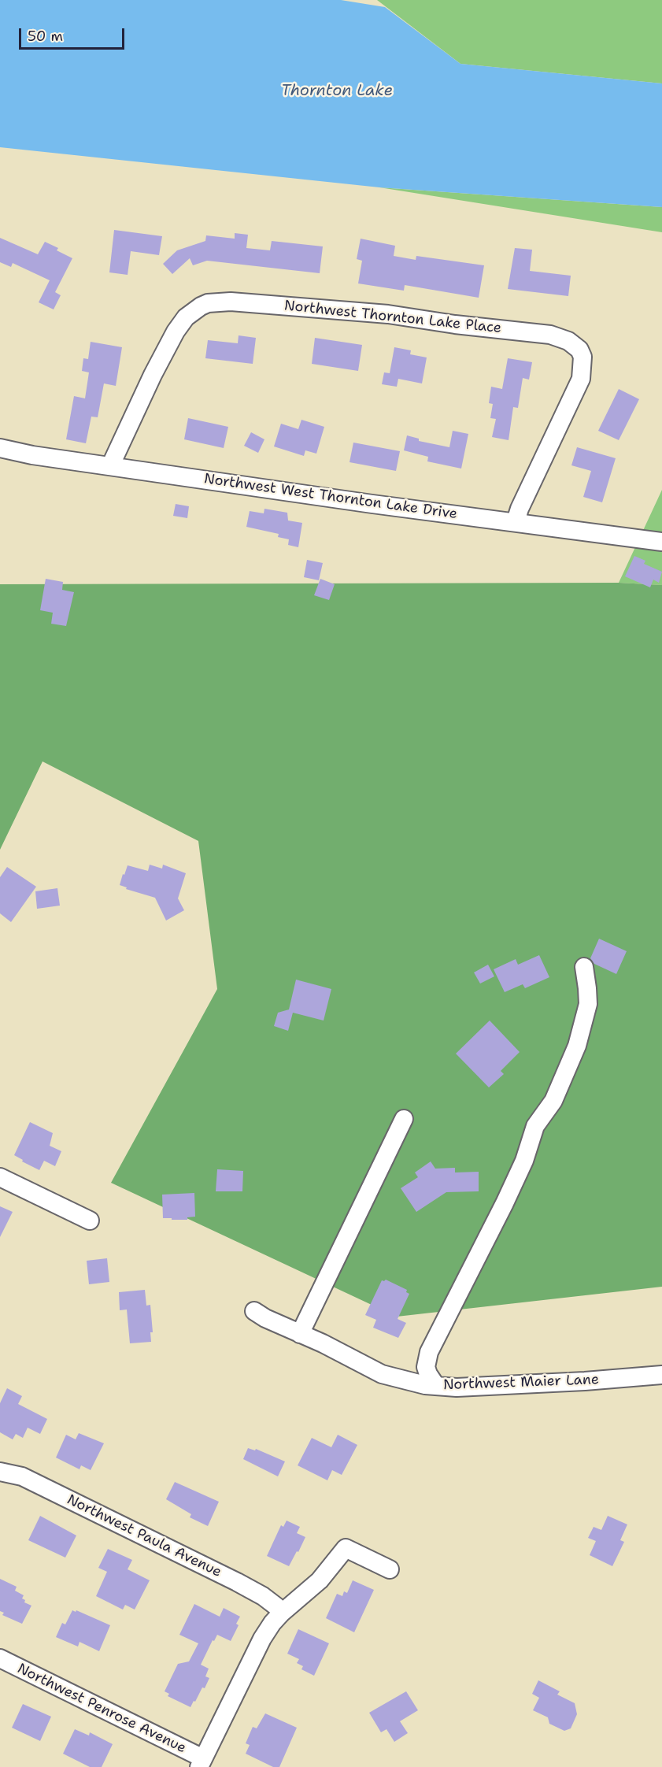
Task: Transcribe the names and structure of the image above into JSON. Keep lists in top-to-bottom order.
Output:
{
  "streets": {
    "street": [
      "Northwest Thornton Lake Place",
      "Northwest West Thornton Lake Drive",
      "Northwest Maier Lane",
      "Northwest Paula Avenue",
      "Northwest Penrose Avenue"
    ]
  },
  "crossings": [
    ["Northwest Thornton Lake Place", "Northwest West Thornton Lake Drive"]
  ],
  "water": ["Thornton Lake"],
  "scale_bar": "50 m"
}
